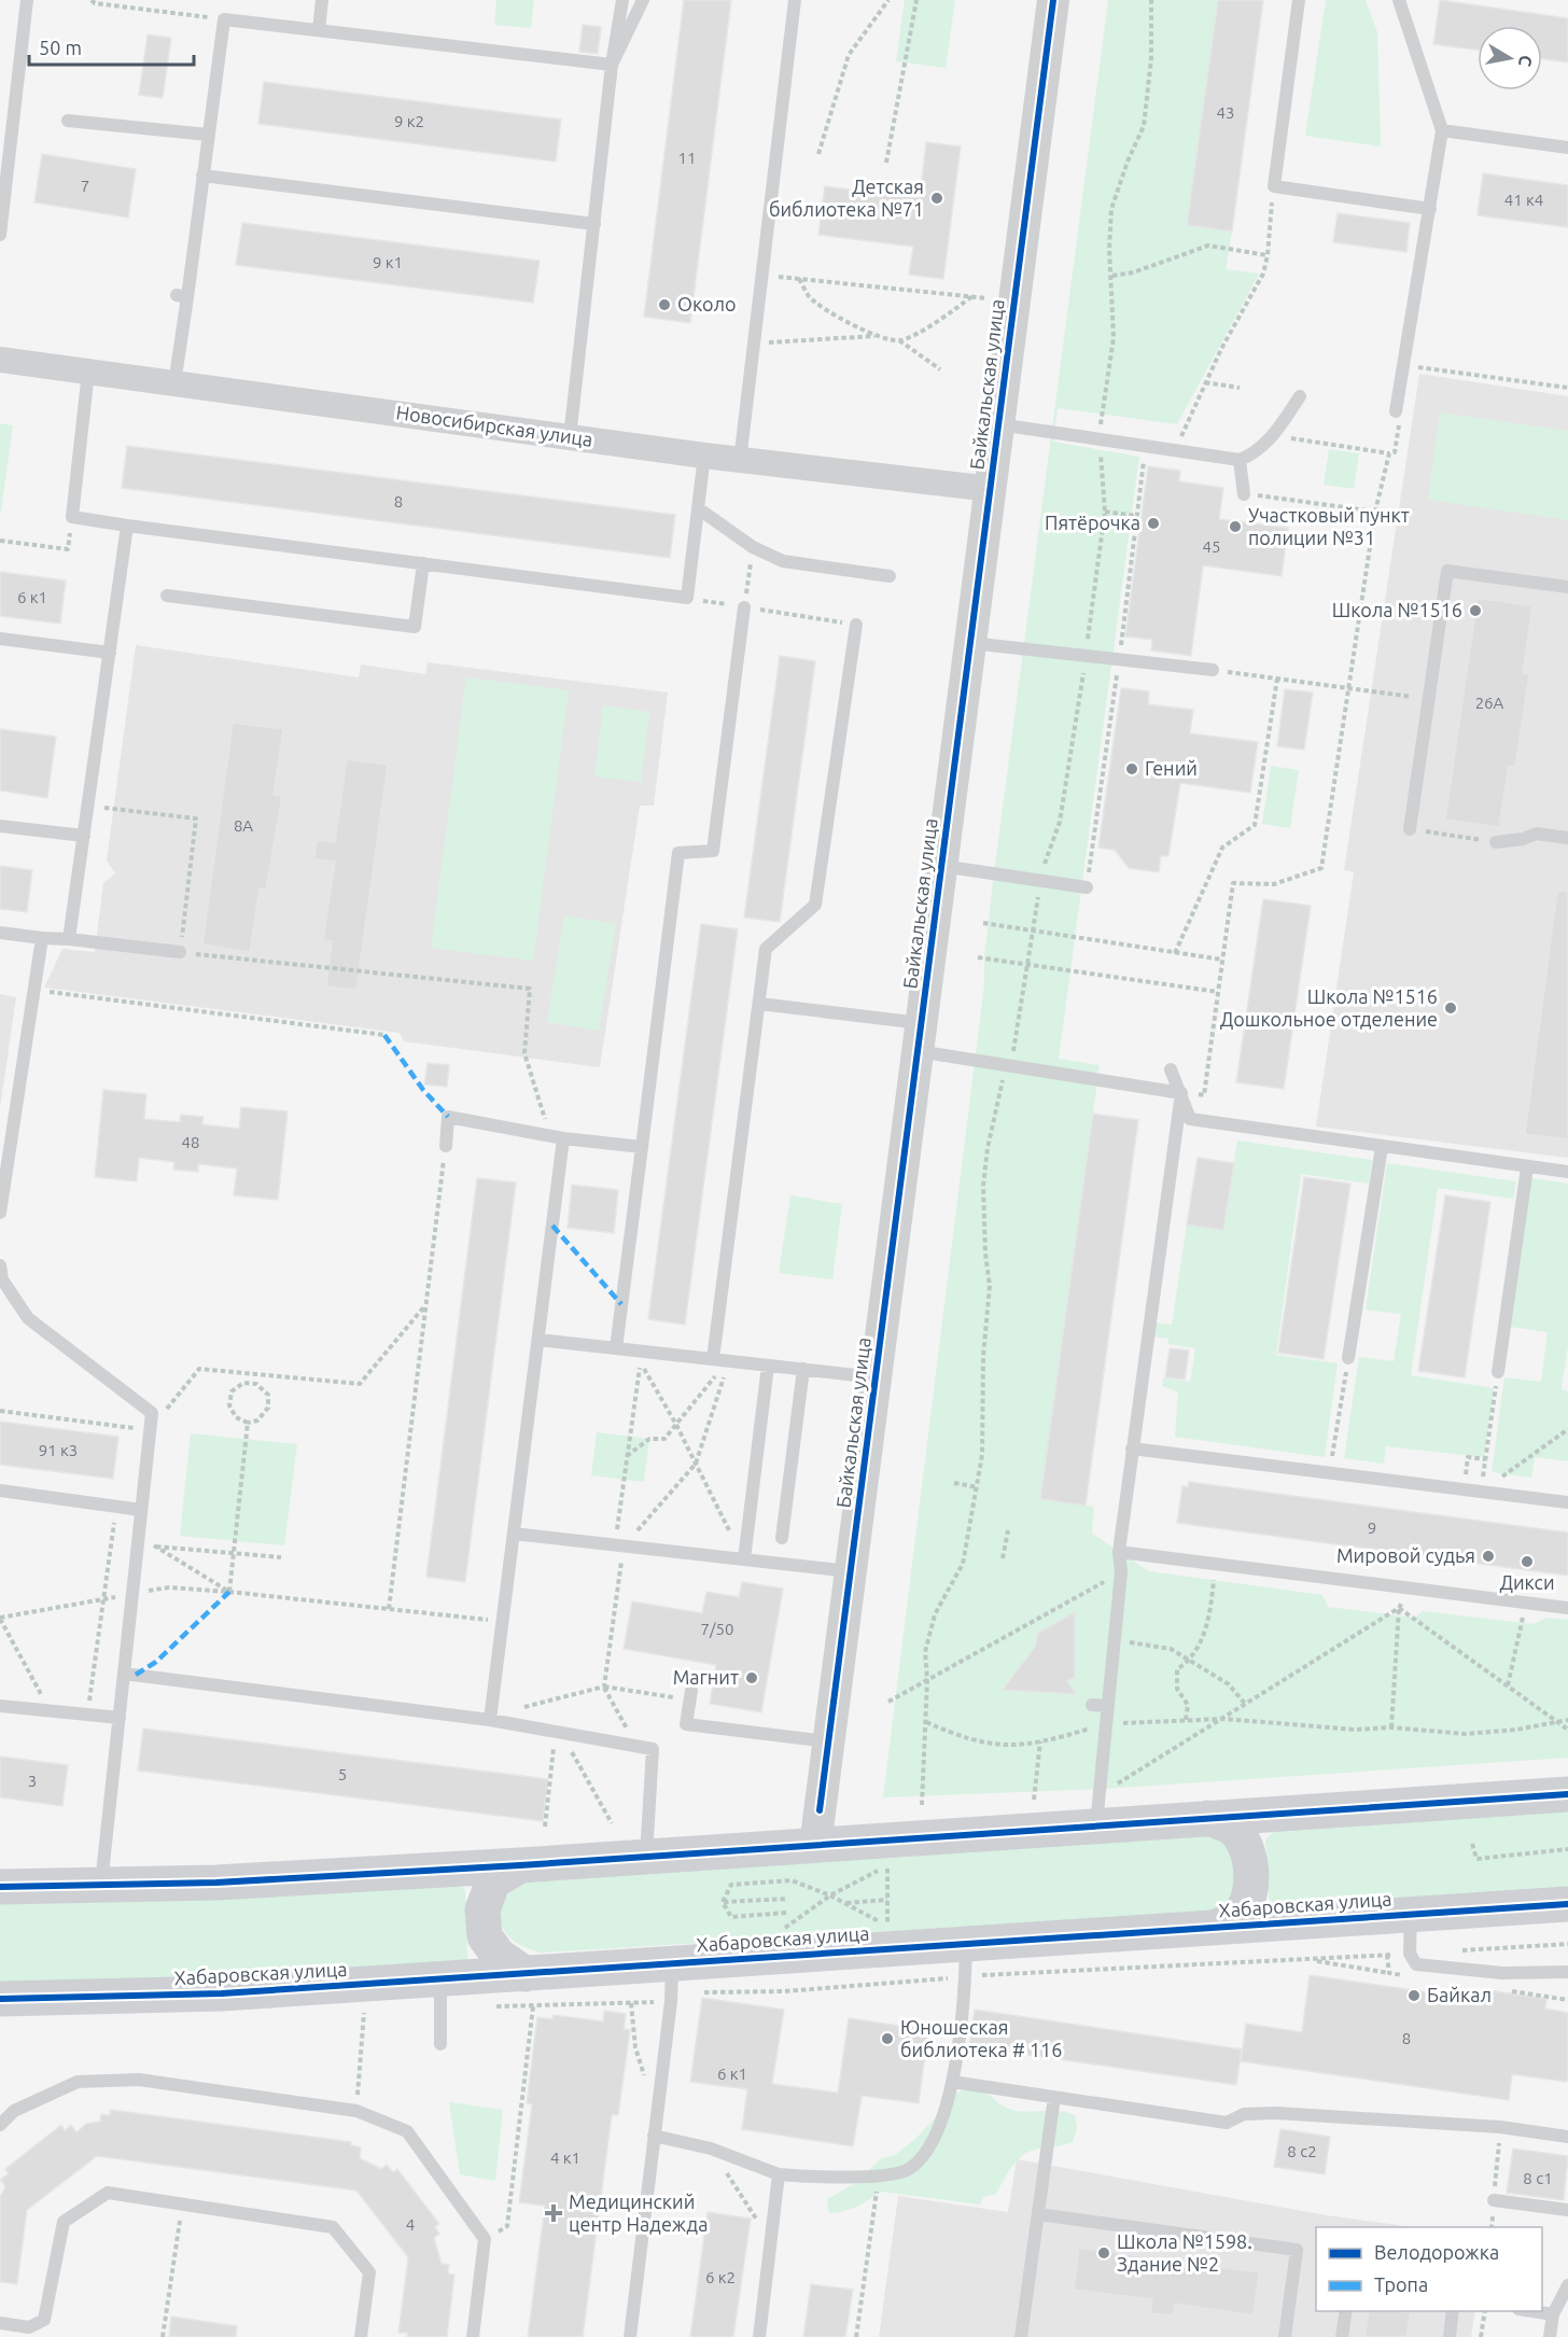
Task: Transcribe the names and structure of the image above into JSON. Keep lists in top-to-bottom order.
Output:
{
  "streets": {
    "main road": ["Хабаровская улица"],
    "street": ["Байкальская улица", "Новосибирская улица"]
  },
  "crossings": [
    ["Байкальская улица", "Новосибирская улица"]
  ],
  "places": {
    "other": [
      "Детская библиотека №71",
      "Около",
      "Пятёрочка",
      "Участковый пункт полиции №31",
      "Школа №1516",
      "Гений",
      "Школа №1516 Дошкольное отделение",
      "Мировой судья",
      "Дикси",
      "Магнит",
      "Байкал",
      "Юношеская библиотека # 116",
      "Школа №1598. Здание №2"
    ],
    "health": ["Медицинский центр Надежда"]
  },
  "house_numbers": [
    "43",
    "9 к2",
    "11",
    "7",
    "41 к4",
    "9 к1",
    "8",
    "45",
    "6 к1",
    "26А",
    "8А",
    "48",
    "91 к3",
    "9",
    "7/50",
    "5",
    "3",
    "8",
    "6 к1",
    "8 с2",
    "4 к1",
    "8 c1",
    "4",
    "6 к2"
  ],
  "legend": ["Велодорожка", "Тропа"],
  "scale_bar": "50 m",
  "north": "right"
}
